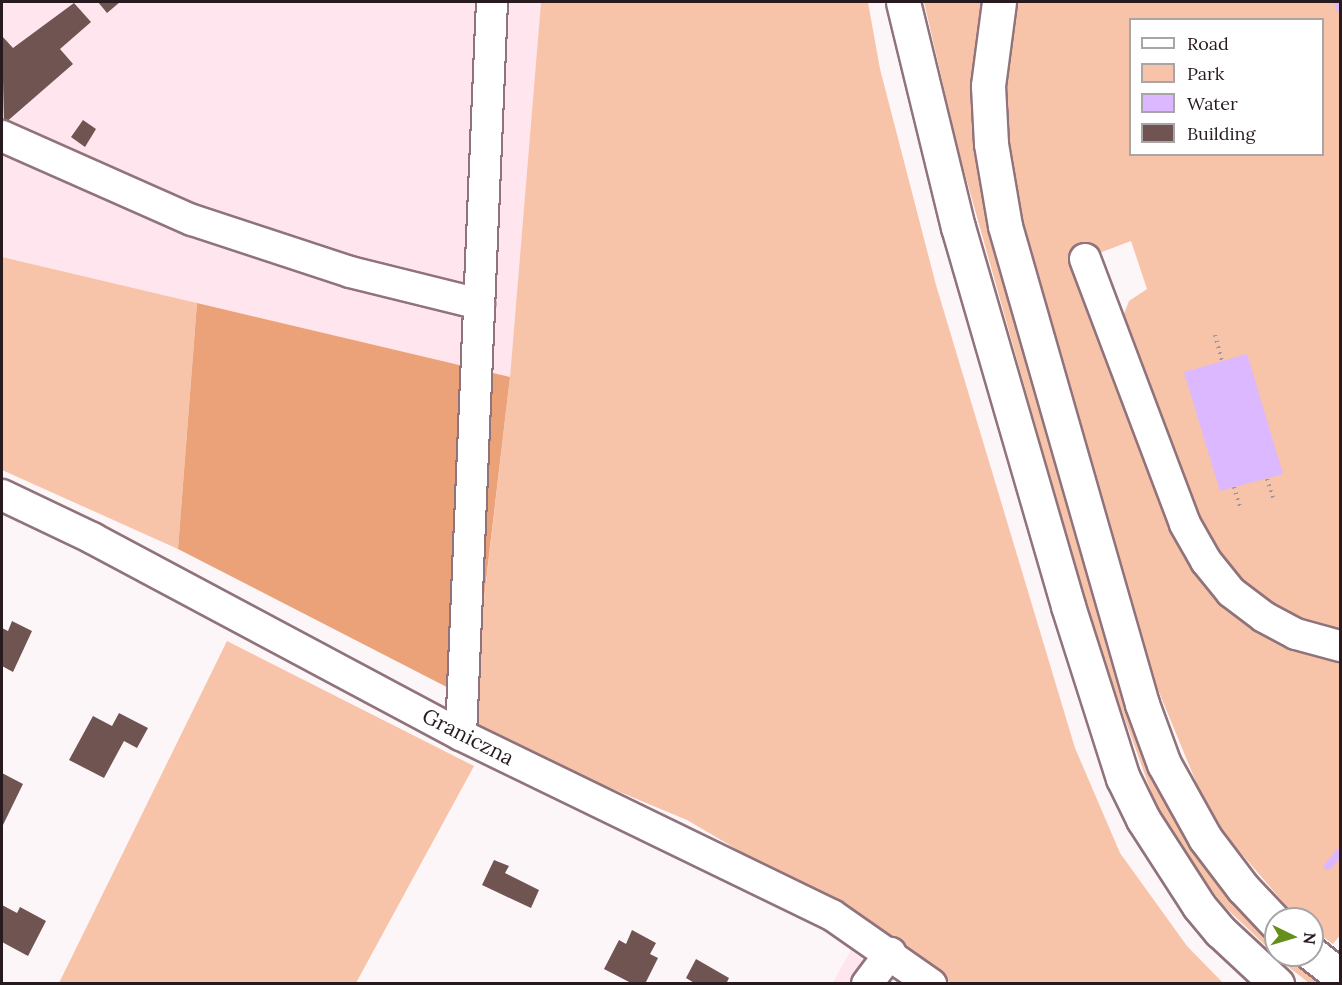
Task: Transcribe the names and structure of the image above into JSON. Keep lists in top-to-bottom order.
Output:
{
  "streets": {
    "street": ["Graniczna"]
  },
  "legend": [
    "Road",
    "Park",
    "Water",
    "Building"
  ],
  "north": "right"
}
